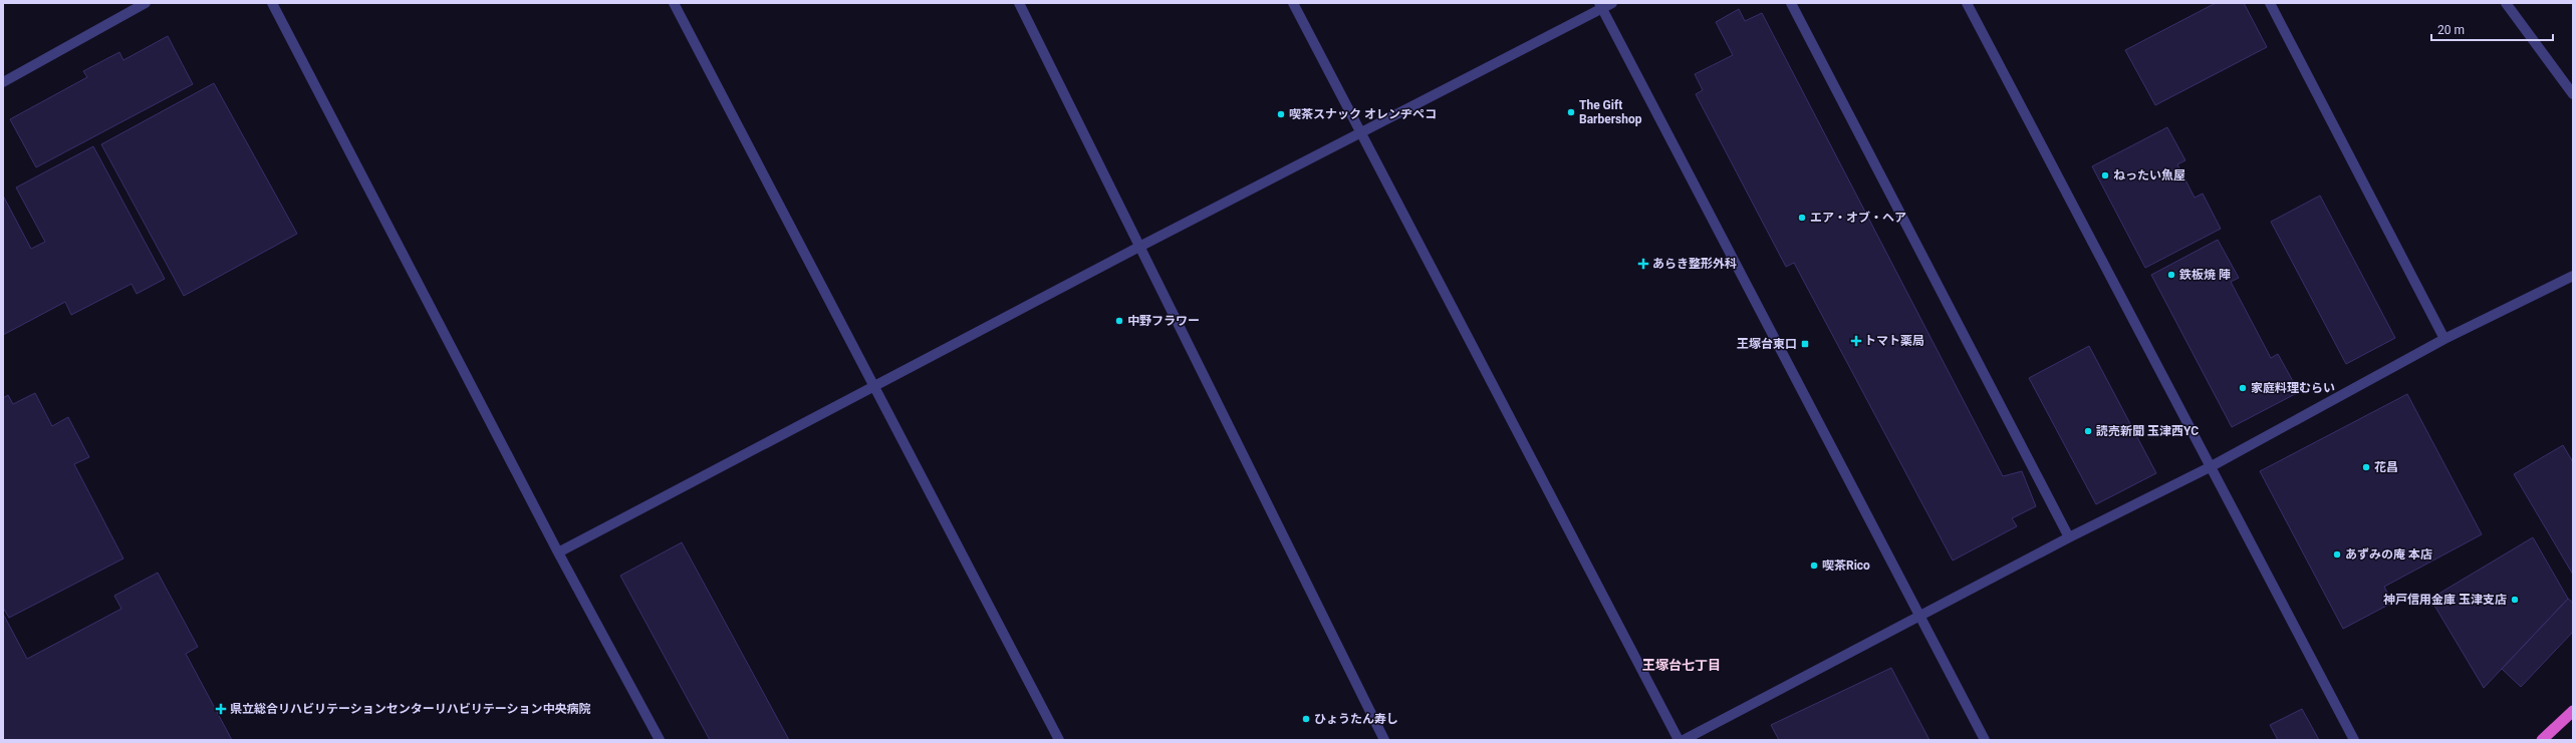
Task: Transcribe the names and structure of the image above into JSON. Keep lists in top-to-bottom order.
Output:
{
  "districts": ["王塚台七丁目"],
  "places": {
    "other": [
      "The Gift Barbershop",
      "喫茶スナック オレンヂペコ",
      "ねったい魚屋",
      "エア・オブ・ヘア",
      "鉄板焼 陣",
      "中野フラワー",
      "家庭料理むらい",
      "読売新聞 玉津西YC",
      "花昌",
      "あずみの庵 本店",
      "喫茶Rico",
      "神戸信用金庫 玉津支店",
      "ひょうたん寿し"
    ],
    "health": ["あらき整形外科", "トマト薬局", "県立総合リハビリテーションセンターリハビリテーション中央病院"],
    "transit": ["王塚台東口"]
  },
  "scale_bar": "20 m"
}
